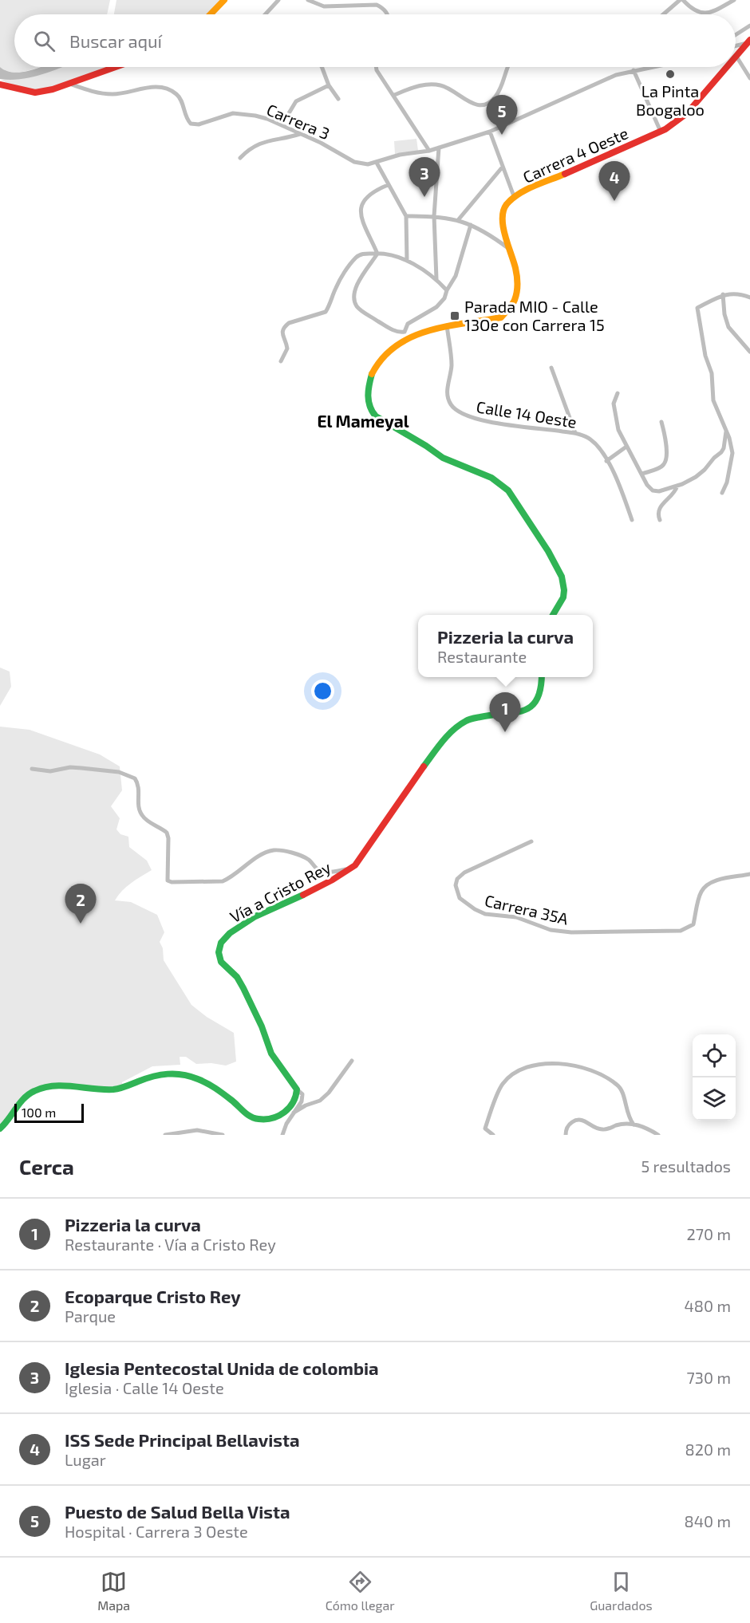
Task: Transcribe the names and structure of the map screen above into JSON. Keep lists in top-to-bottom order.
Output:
{
  "streets": {
    "street": [
      "Carrera 3",
      "Carrera 4 Oeste",
      "Calle 14 Oeste",
      "Vía a Cristo Rey",
      "Carrera 35A"
    ]
  },
  "districts": ["El Mameyal"],
  "places": {
    "other": ["La Pinta Boogaloo"],
    "transit": ["Parada MIO - Calle 13Oe con Carrera 15"]
  },
  "scale_bar": "100 m",
  "page": {
    "search": "Buscar aquí",
    "pins": [
      "5",
      "3",
      "4",
      "1",
      "2"
    ],
    "popup": ["Pizzeria la curva", "Restaurante"],
    "scale": "100 m",
    "heading": ["Cerca", "5 resultados"],
    "list": [
      {
        "mark": "1",
        "name": "Pizzeria la curva",
        "note": "Restaurante · Vía a Cristo Rey",
        "value": "270 m"
      },
      {
        "mark": "2",
        "name": "Ecoparque Cristo Rey",
        "note": "Parque",
        "value": "480 m"
      },
      {
        "mark": "3",
        "name": "Iglesia Pentecostal Unida de colombia",
        "note": "Iglesia · Calle 14 Oeste",
        "value": "730 m"
      },
      {
        "mark": "4",
        "name": "ISS Sede Principal Bellavista",
        "note": "Lugar",
        "value": "820 m"
      },
      {
        "mark": "5",
        "name": "Puesto de Salud Bella Vista",
        "note": "Hospital · Carrera 3 Oeste",
        "value": "840 m"
      }
    ],
    "nav": ["Mapa", "Cómo llegar", "Guardados"]
  }
}
